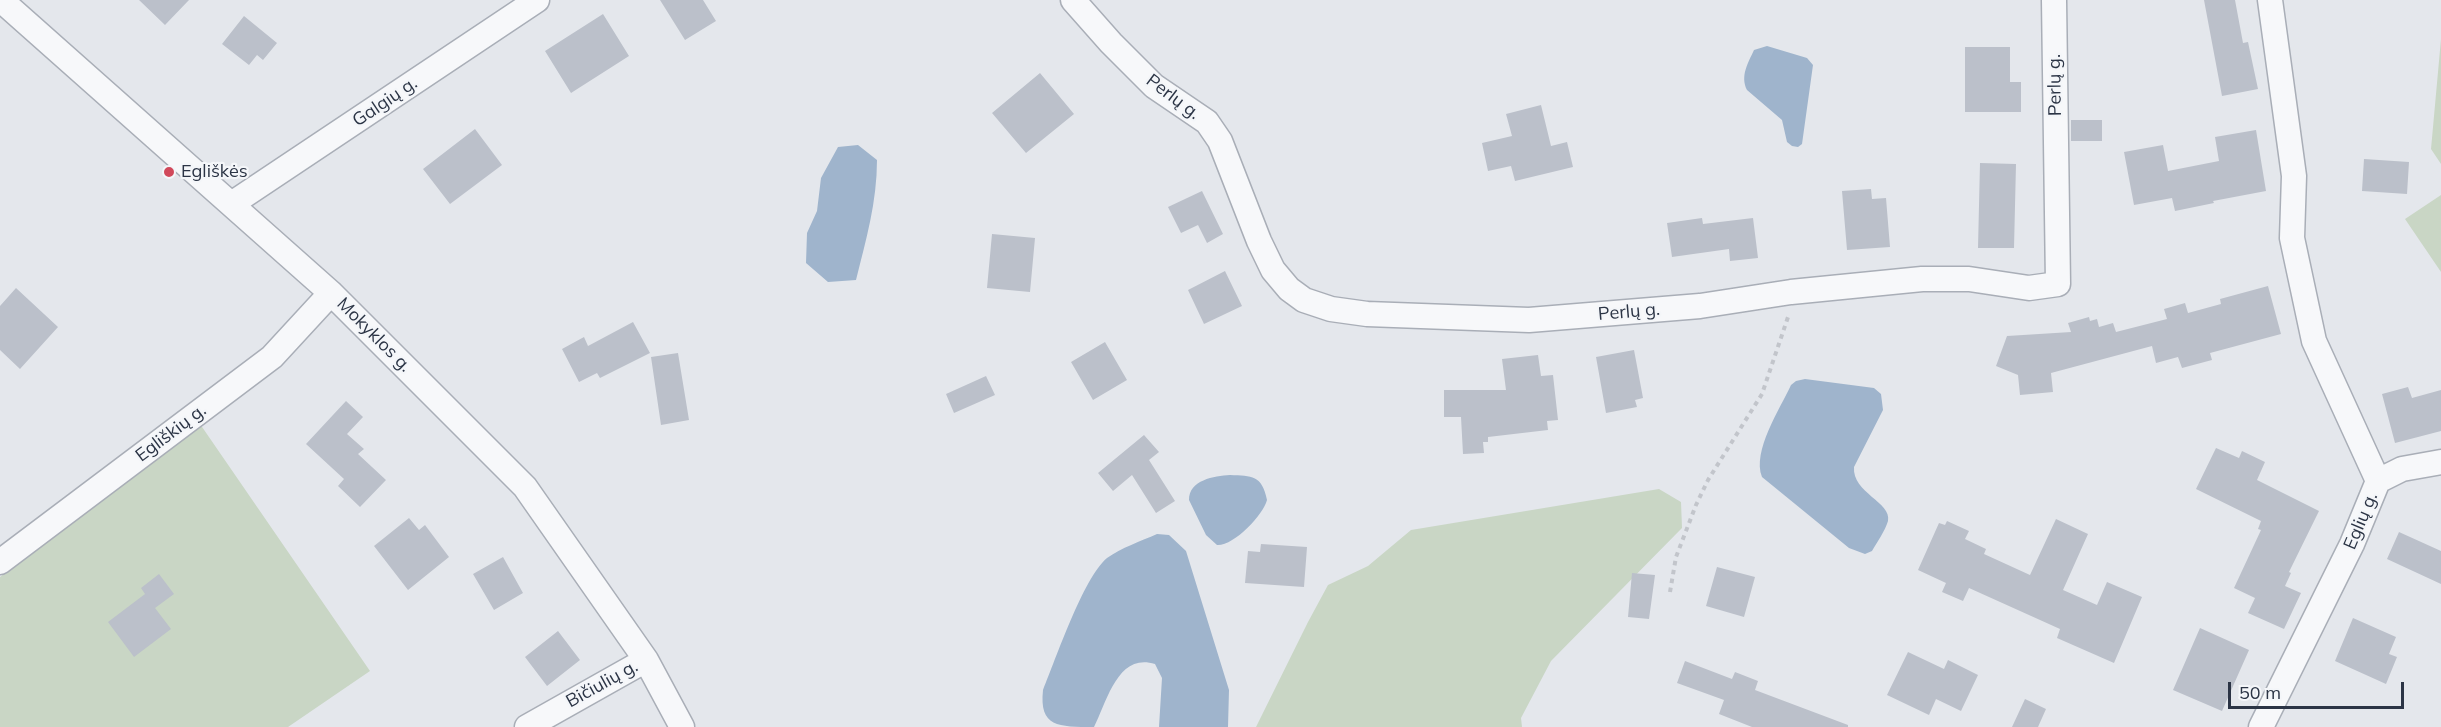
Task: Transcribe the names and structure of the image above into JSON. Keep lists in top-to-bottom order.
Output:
{
  "streets": {
    "street": [
      "Perlų g.",
      "Galgių g.",
      "Mokyklos g.",
      "Egliškių g.",
      "Eglių g.",
      "Bičiulių g."
    ]
  },
  "crossings": [
    ["Galgių g.", "Mokyklos g."],
    ["Mokyklos g.", "Egliškių g."],
    ["Mokyklos g.", "Bičiulių g."]
  ],
  "places": ["Egliškės"],
  "scale_bar": "50 m"
}
